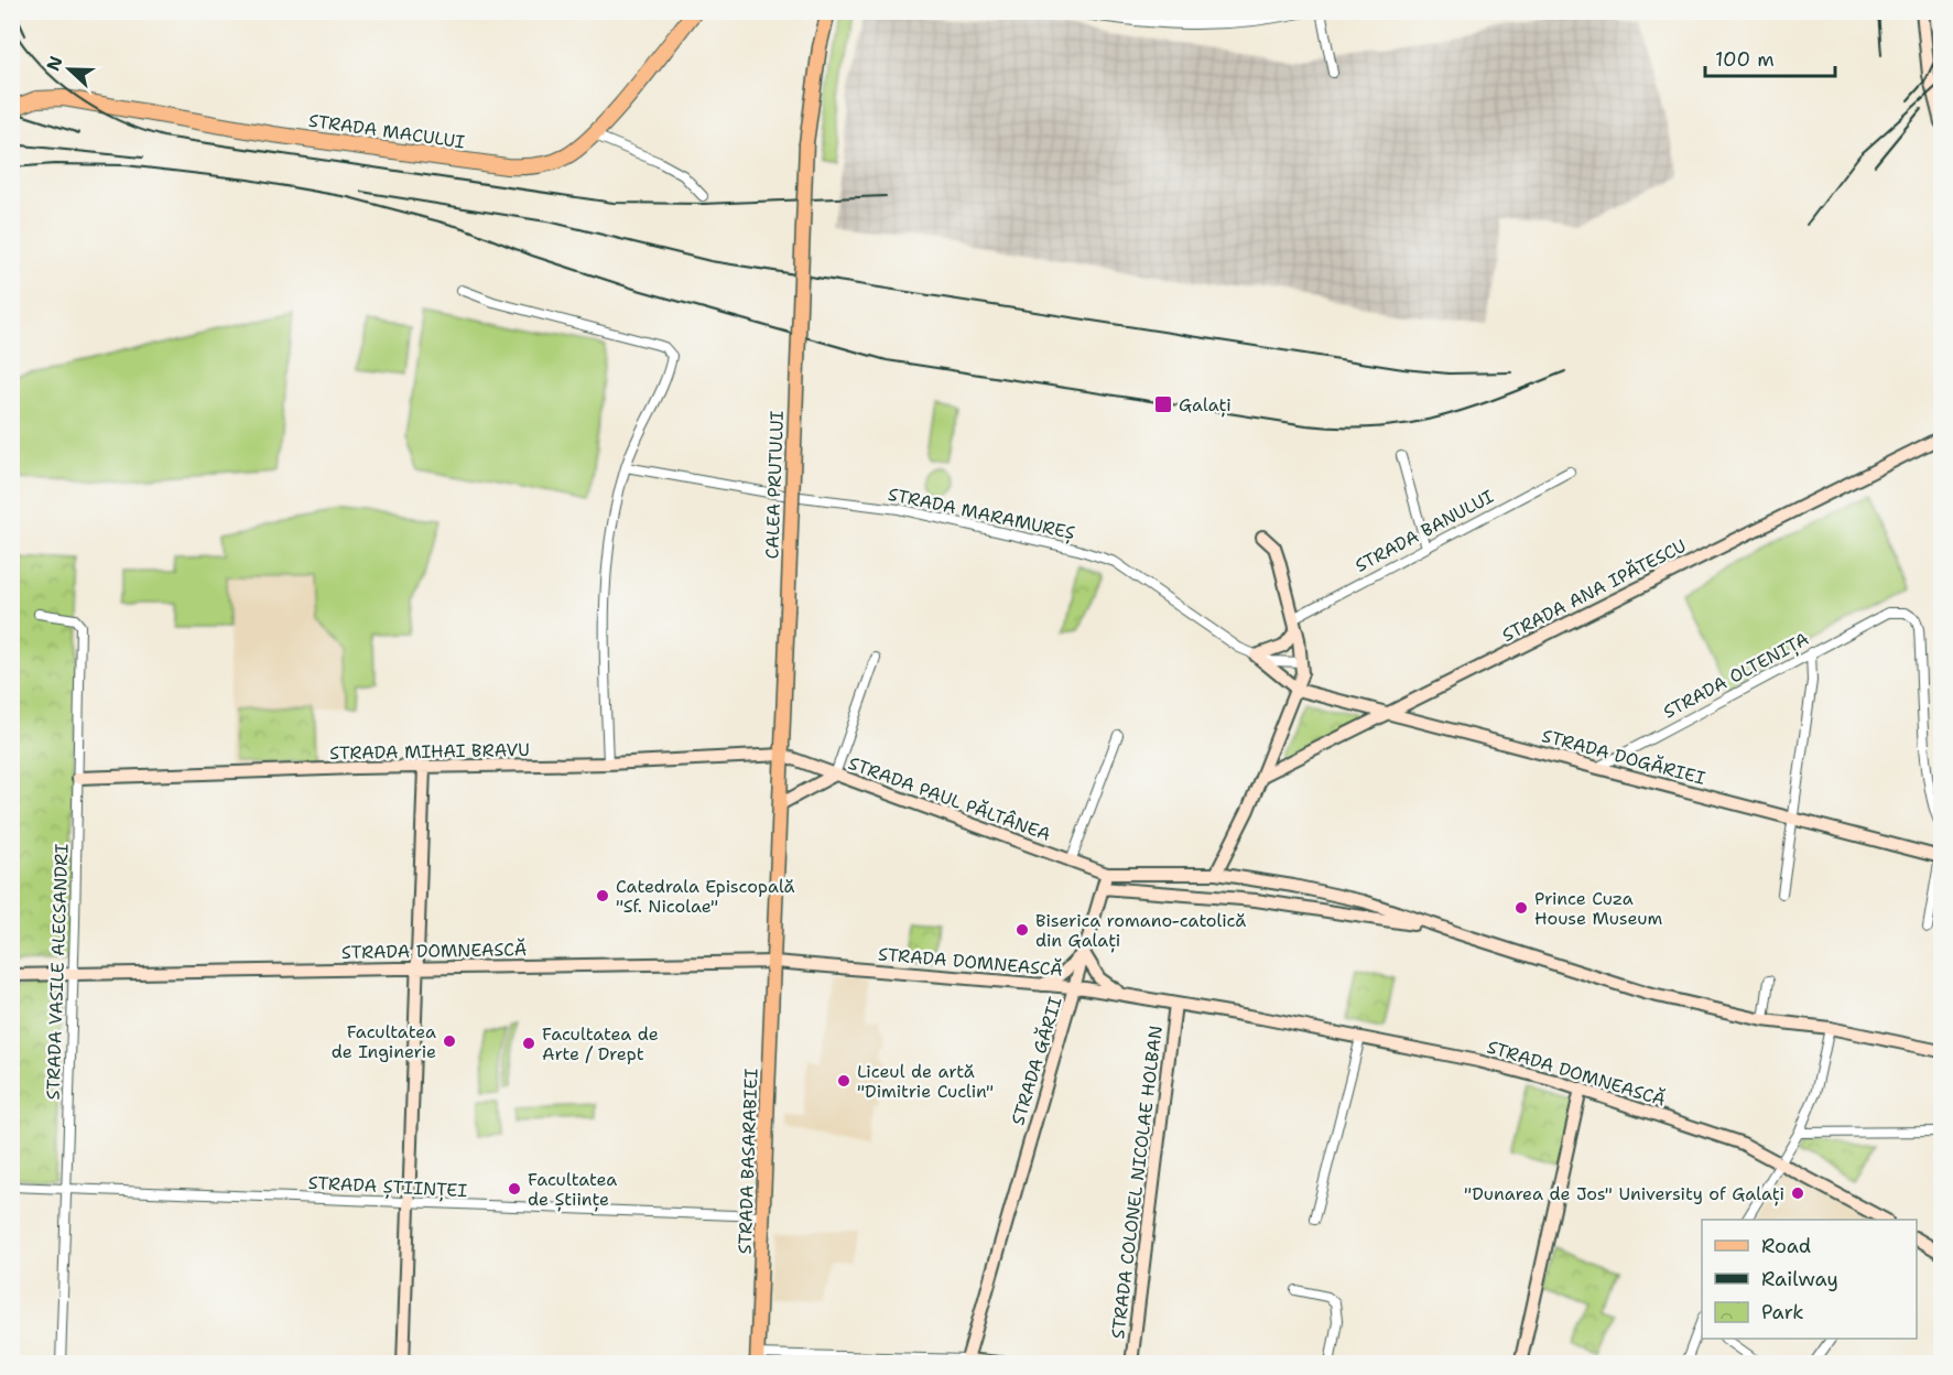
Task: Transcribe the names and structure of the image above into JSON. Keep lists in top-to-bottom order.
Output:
{
  "streets": {
    "highway": ["STRADA MACULUI"],
    "main road": ["CALEA PRUTULUI", "STRADA BASARABIEI"],
    "street": [
      "STRADA MARAMUREȘ",
      "STRADA BANULUI",
      "STRADA ANA IPĂTESCU",
      "STRADA OLTENIȚA",
      "STRADA MIHAI BRAVU",
      "STRADA DOGĂRIEI",
      "STRADA PAUL PĂLTÂNEA",
      "STRADA DOMNEASCĂ",
      "STRADA VASILE ALECSANDRI",
      "STRADA GĂRII",
      "STRADA COLONEL NICOLAE HOLBAN",
      "STRADA ȘTIINȚEI"
    ]
  },
  "crossings": [
    ["CALEA PRUTULUI", "STRADA MIHAI BRAVU"],
    ["CALEA PRUTULUI", "STRADA PAUL PĂLTÂNEA"],
    ["CALEA PRUTULUI", "STRADA DOMNEASCĂ"],
    ["CALEA PRUTULUI", "STRADA BASARABIEI"],
    ["STRADA ANA IPĂTESCU", "STRADA DOGĂRIEI"],
    ["STRADA OLTENIȚA", "STRADA DOGĂRIEI"],
    ["STRADA MIHAI BRAVU", "STRADA PAUL PĂLTÂNEA"],
    ["STRADA MIHAI BRAVU", "STRADA VASILE ALECSANDRI"],
    ["STRADA PAUL PĂLTÂNEA", "STRADA GĂRII"],
    ["STRADA DOMNEASCĂ", "STRADA VASILE ALECSANDRI"],
    ["STRADA DOMNEASCĂ", "STRADA GĂRII"],
    ["STRADA DOMNEASCĂ", "STRADA BASARABIEI"],
    ["STRADA DOMNEASCĂ", "STRADA COLONEL NICOLAE HOLBAN"],
    ["STRADA VASILE ALECSANDRI", "STRADA ȘTIINȚEI"],
    ["STRADA BASARABIEI", "STRADA ȘTIINȚEI"]
  ],
  "places": {
    "transit": ["Galați"],
    "other": [
      "Catedrala Episcopală \"Sf. Nicolae\"",
      "Prince Cuza House Museum",
      "Biserica romano-catolică din Galați",
      "Facultatea de Inginerie",
      "Facultatea de Arte / Drept",
      "Liceul de artă \"Dimitrie Cuclin\"",
      "Facultatea de Științe",
      "\"Dunarea de Jos\" University of Galați"
    ]
  },
  "legend": ["Road", "Railway", "Park"],
  "scale_bar": "100 m",
  "north": "left"
}
